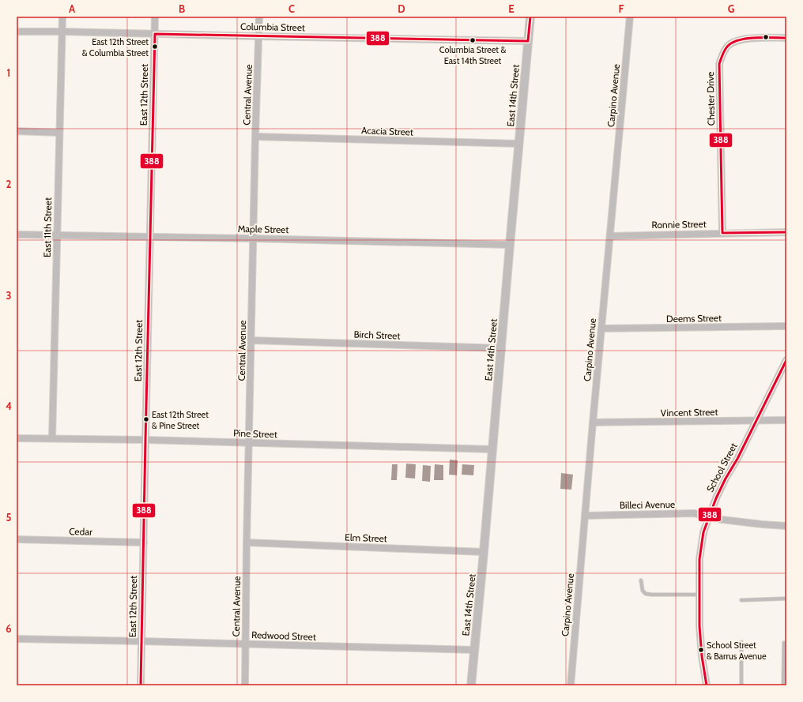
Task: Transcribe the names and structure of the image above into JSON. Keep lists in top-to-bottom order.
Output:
{
  "streets": {
    "street": [
      "Columbia Street",
      "East 12th Street",
      "Central Avenue",
      "East 14th Street",
      "Carpino Avenue",
      "Chester Drive",
      "Acacia Street",
      "Ronnie Street",
      "East 11th Street",
      "Maple Street",
      "Deems Street",
      "Birch Street",
      "Vincent Street",
      "Pine Street",
      "School Street",
      "Billeci Avenue",
      "Cedar",
      "Elm Street",
      "Redwood Street"
    ]
  },
  "crossings": [
    ["Columbia Street", "East 12th Street"],
    ["Columbia Street", "Central Avenue"],
    ["Columbia Street", "East 14th Street"],
    ["Columbia Street", "East 11th Street"],
    ["East 12th Street", "Maple Street"],
    ["East 12th Street", "Pine Street"],
    ["East 12th Street", "Cedar"],
    ["East 12th Street", "Redwood Street"],
    ["Central Avenue", "Acacia Street"],
    ["Central Avenue", "Maple Street"],
    ["Central Avenue", "Birch Street"],
    ["Central Avenue", "Pine Street"],
    ["Central Avenue", "Elm Street"],
    ["Central Avenue", "Redwood Street"],
    ["East 14th Street", "Acacia Street"],
    ["East 14th Street", "Maple Street"],
    ["East 14th Street", "Birch Street"],
    ["East 14th Street", "Pine Street"],
    ["East 14th Street", "Elm Street"],
    ["East 14th Street", "Redwood Street"],
    ["Carpino Avenue", "Ronnie Street"],
    ["Carpino Avenue", "Deems Street"],
    ["Carpino Avenue", "Vincent Street"],
    ["Carpino Avenue", "Billeci Avenue"],
    ["Chester Drive", "Ronnie Street"],
    ["East 11th Street", "Maple Street"],
    ["East 11th Street", "Pine Street"],
    ["Vincent Street", "School Street"],
    ["School Street", "Billeci Avenue"]
  ],
  "places": [
    "Columbia Street & East 14th Street",
    "East 12th Street & Columbia Street",
    "East 12th Street & Pine Street",
    "School Street & Barrus Avenue"
  ],
  "lines": ["transit line 388"],
  "grid": {
    "columns": [
      "A",
      "B",
      "C",
      "D",
      "E",
      "F",
      "G"
    ],
    "rows": [
      "1",
      "2",
      "3",
      "4",
      "5",
      "6"
    ]
  }
}
